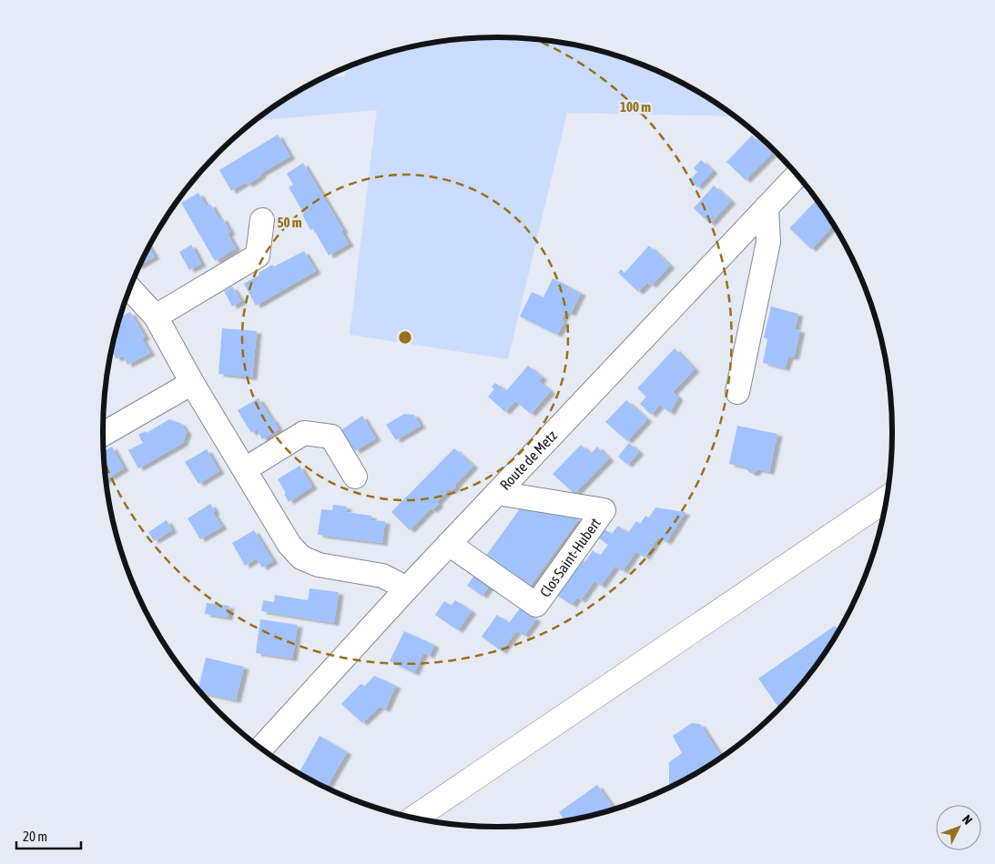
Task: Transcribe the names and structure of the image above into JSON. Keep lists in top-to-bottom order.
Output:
{
  "streets": {
    "street": ["Route de Metz", "Clos Saint-Hubert"]
  },
  "crossings": [
    ["Route de Metz", "Clos Saint-Hubert"]
  ],
  "scale_bar": "20 m",
  "north": "top right",
  "rings": ["100 m", "50 m"]
}
